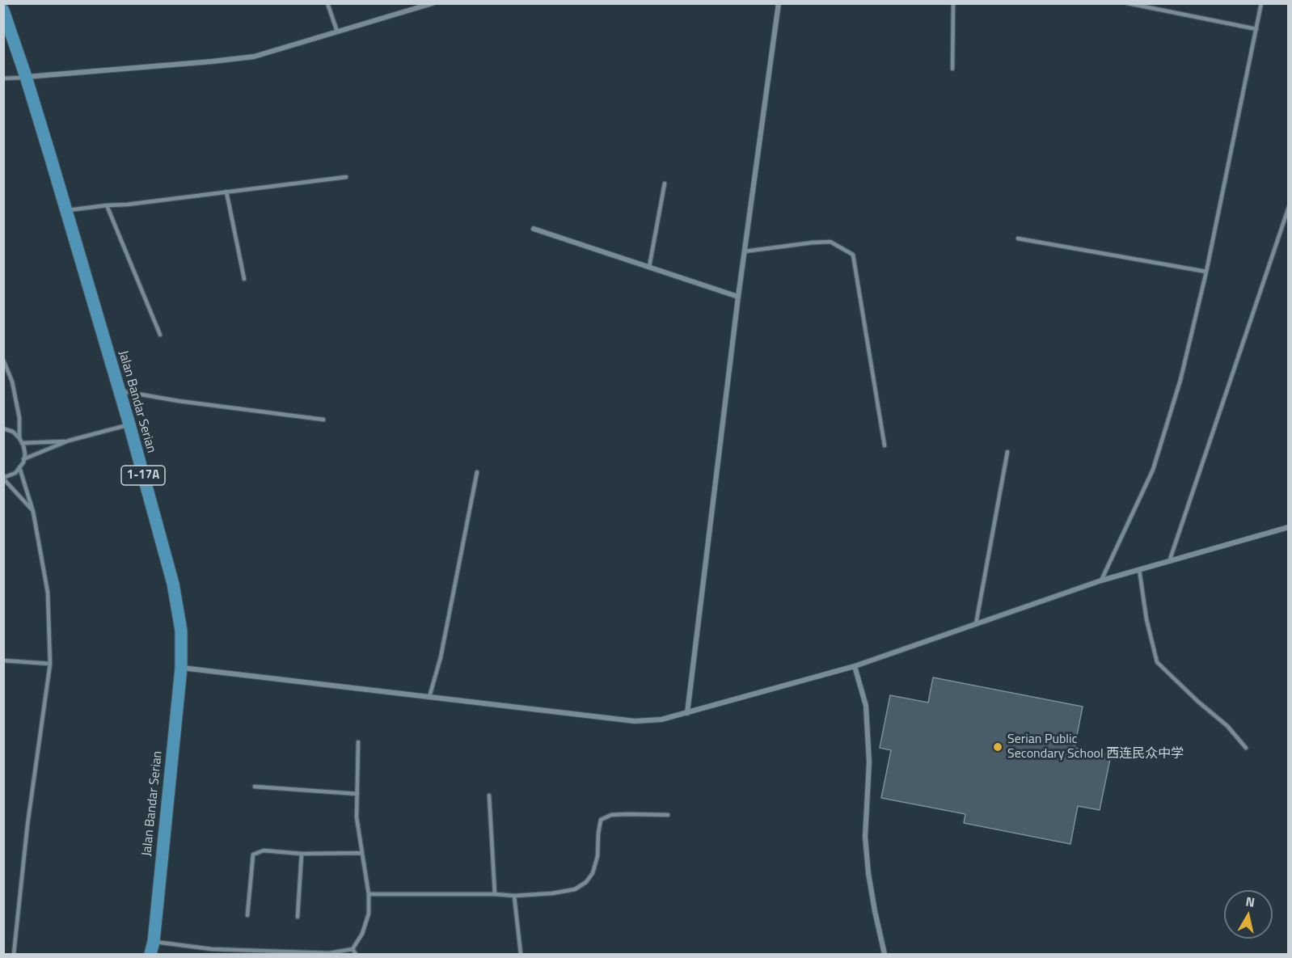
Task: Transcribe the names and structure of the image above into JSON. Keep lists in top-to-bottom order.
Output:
{
  "streets": {
    "main road": ["Jalan Bandar Serian", "1-17A"]
  },
  "places": ["Serian Public Secondary School 西连民众中学"],
  "north": "top"
}
